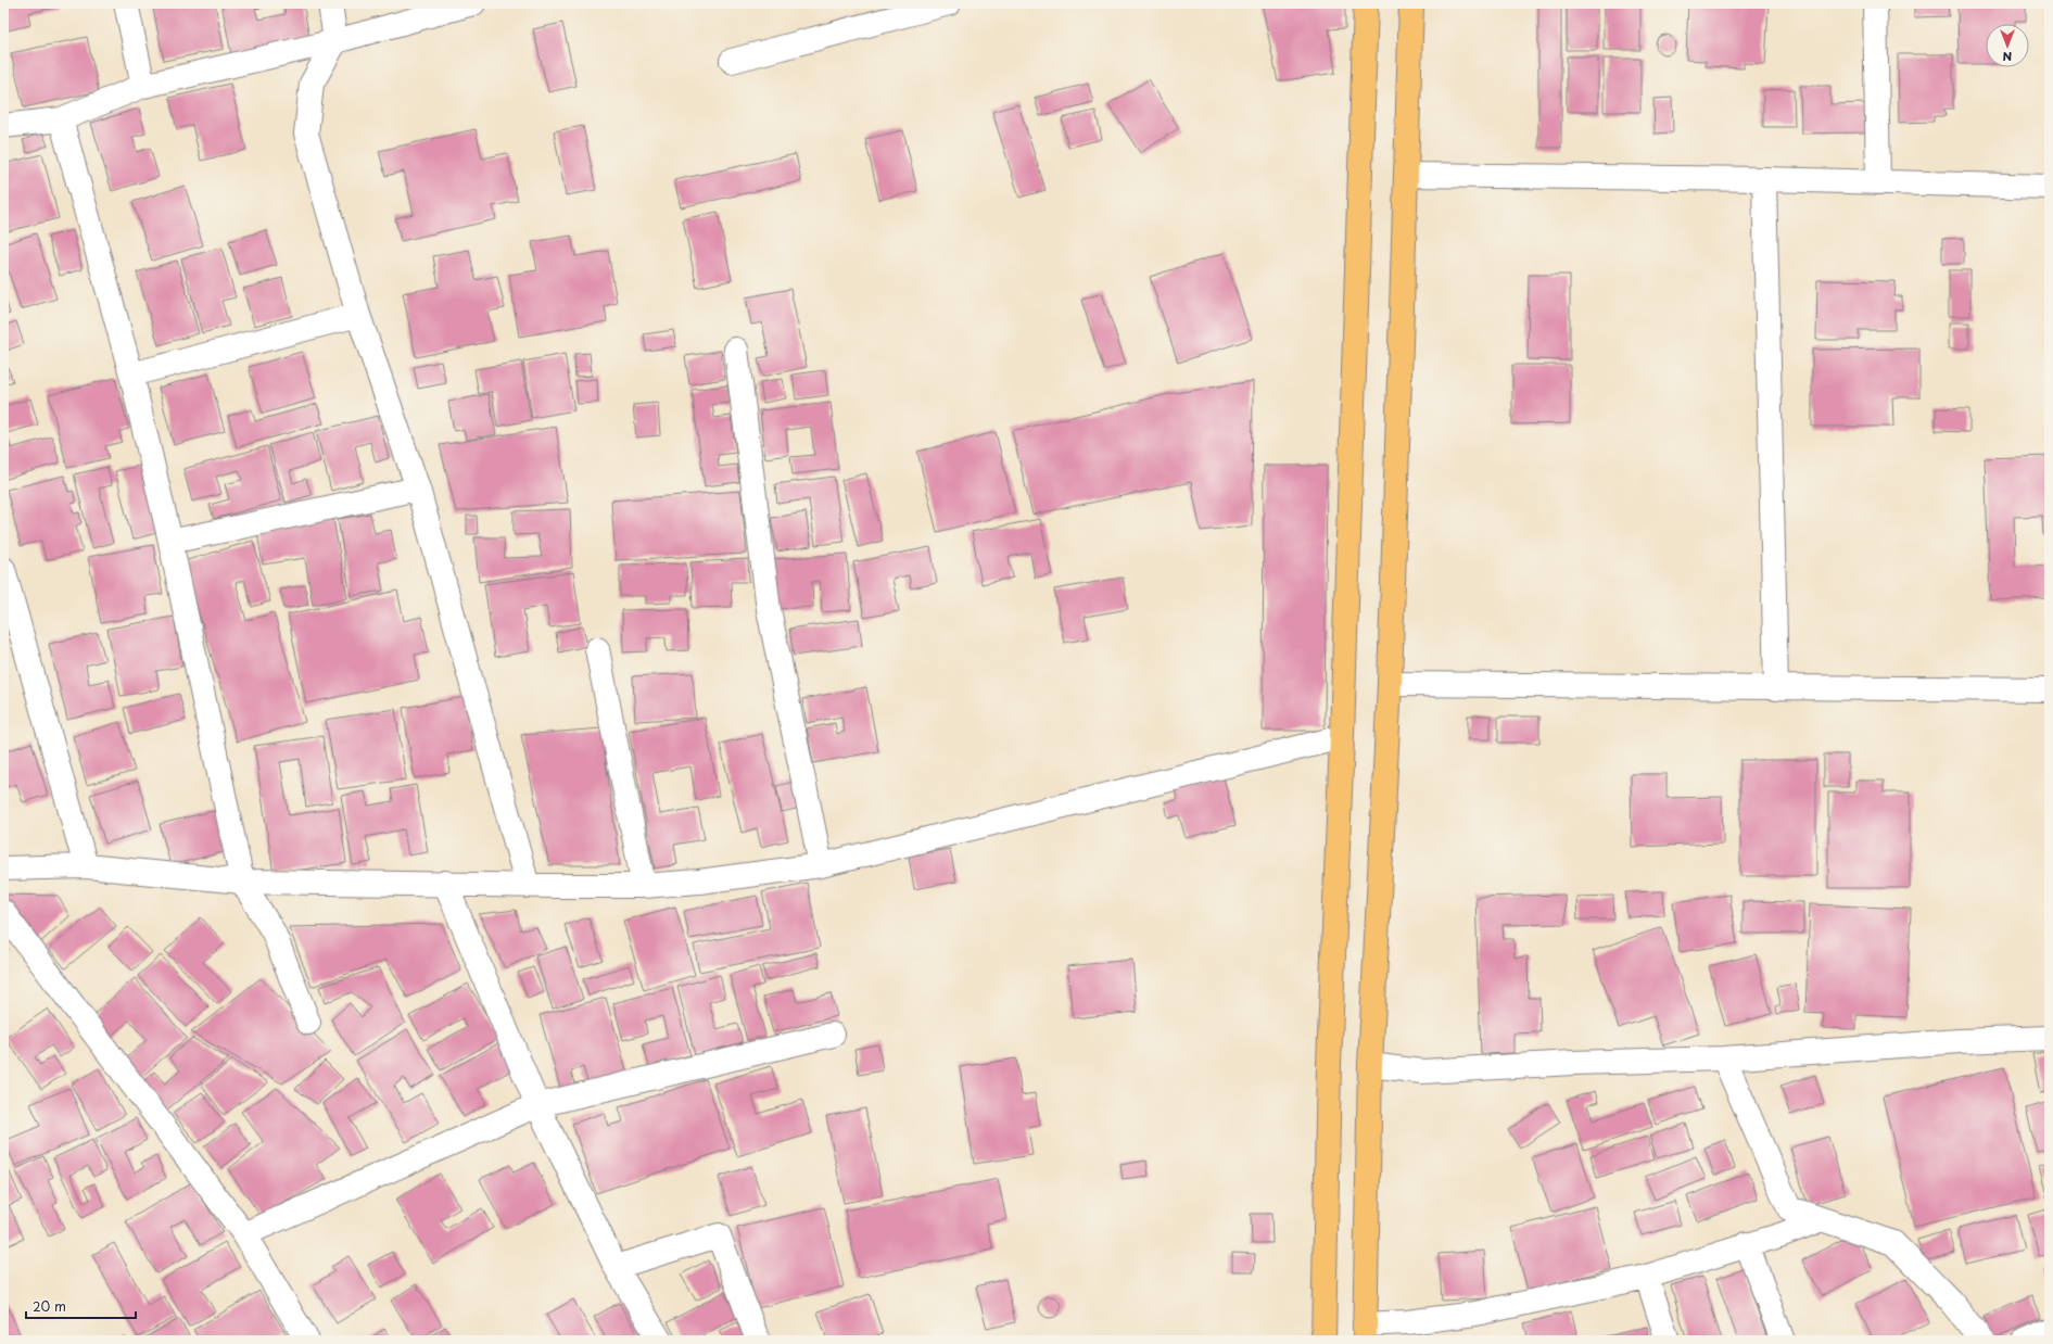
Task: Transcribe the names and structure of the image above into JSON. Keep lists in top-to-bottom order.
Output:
{
  "scale_bar": "20 m",
  "north": "bottom"
}
